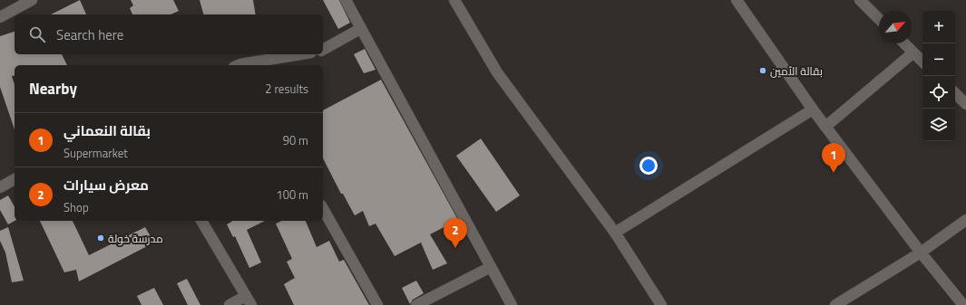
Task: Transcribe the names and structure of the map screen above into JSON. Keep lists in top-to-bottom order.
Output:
{
  "places": ["بقالة الأمين", "مدرسة خولة"],
  "north": "top right",
  "page": {
    "map_buttons": ["+", "−"],
    "search": "Search here",
    "heading": ["Nearby", "2 results"],
    "list": [
      {
        "mark": "1",
        "name": "بقالة النعماني",
        "note": "Supermarket",
        "value": "90 m"
      },
      {
        "mark": "2",
        "name": "معرض سيارات",
        "note": "Shop",
        "value": "100 m"
      }
    ],
    "pins": ["1", "2"]
  }
}
